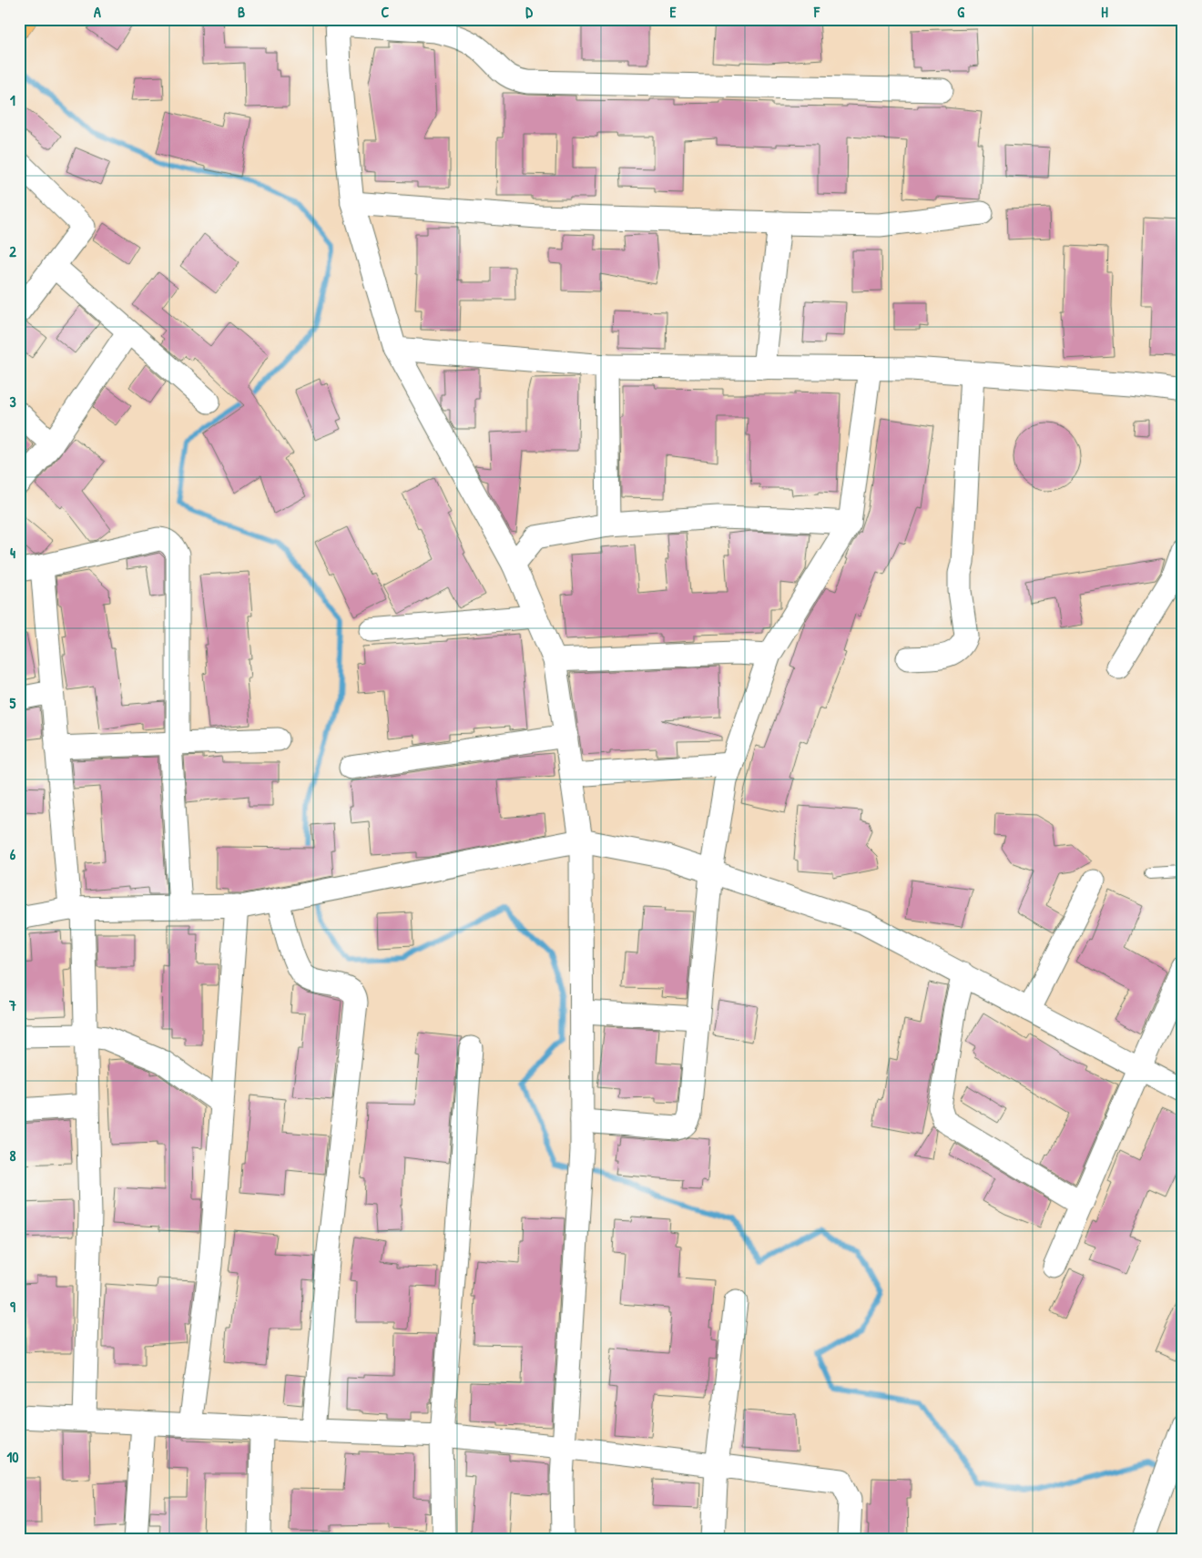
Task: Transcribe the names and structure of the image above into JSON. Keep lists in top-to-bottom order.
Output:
{
  "grid": {
    "columns": [
      "A",
      "B",
      "C",
      "D",
      "E",
      "F",
      "G",
      "H"
    ],
    "rows": [
      "1",
      "2",
      "3",
      "4",
      "5",
      "6",
      "7",
      "8",
      "9",
      "10"
    ]
  }
}
